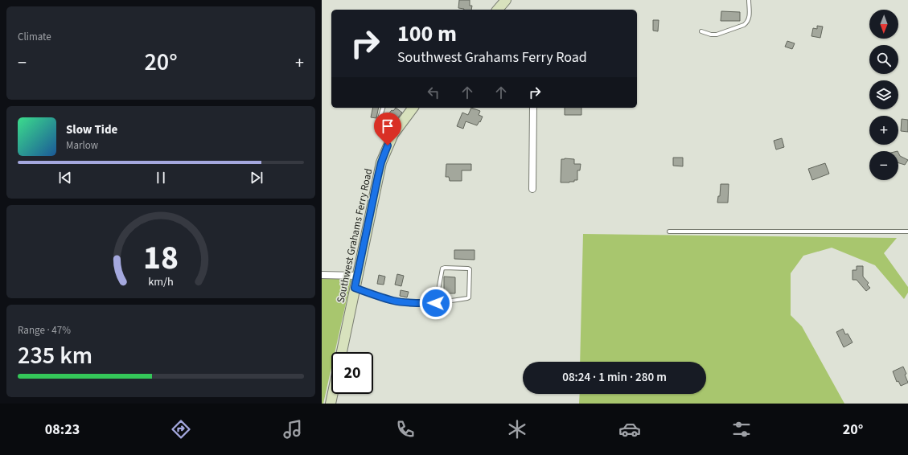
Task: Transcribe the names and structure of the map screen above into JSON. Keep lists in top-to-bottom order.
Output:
{
  "streets": {
    "main road": ["Southwest Grahams Ferry Road"]
  },
  "north": "bottom",
  "page": {
    "tile": [
      "Climate",
      ["Range · 47%", "235 km"]
    ],
    "map_buttons": ["+", "−"],
    "turn": ["100 m", "Southwest Grahams Ferry Road"],
    "heat": ["−", "20°", "+"],
    "song": ["Slow Tide", "Marlow"],
    "limit": "20",
    "trip": "08:24 · 1 min · 280 m",
    "tabs": ["08:23", "20°"],
    "gauge": ["18", "km/h"]
  }
}
